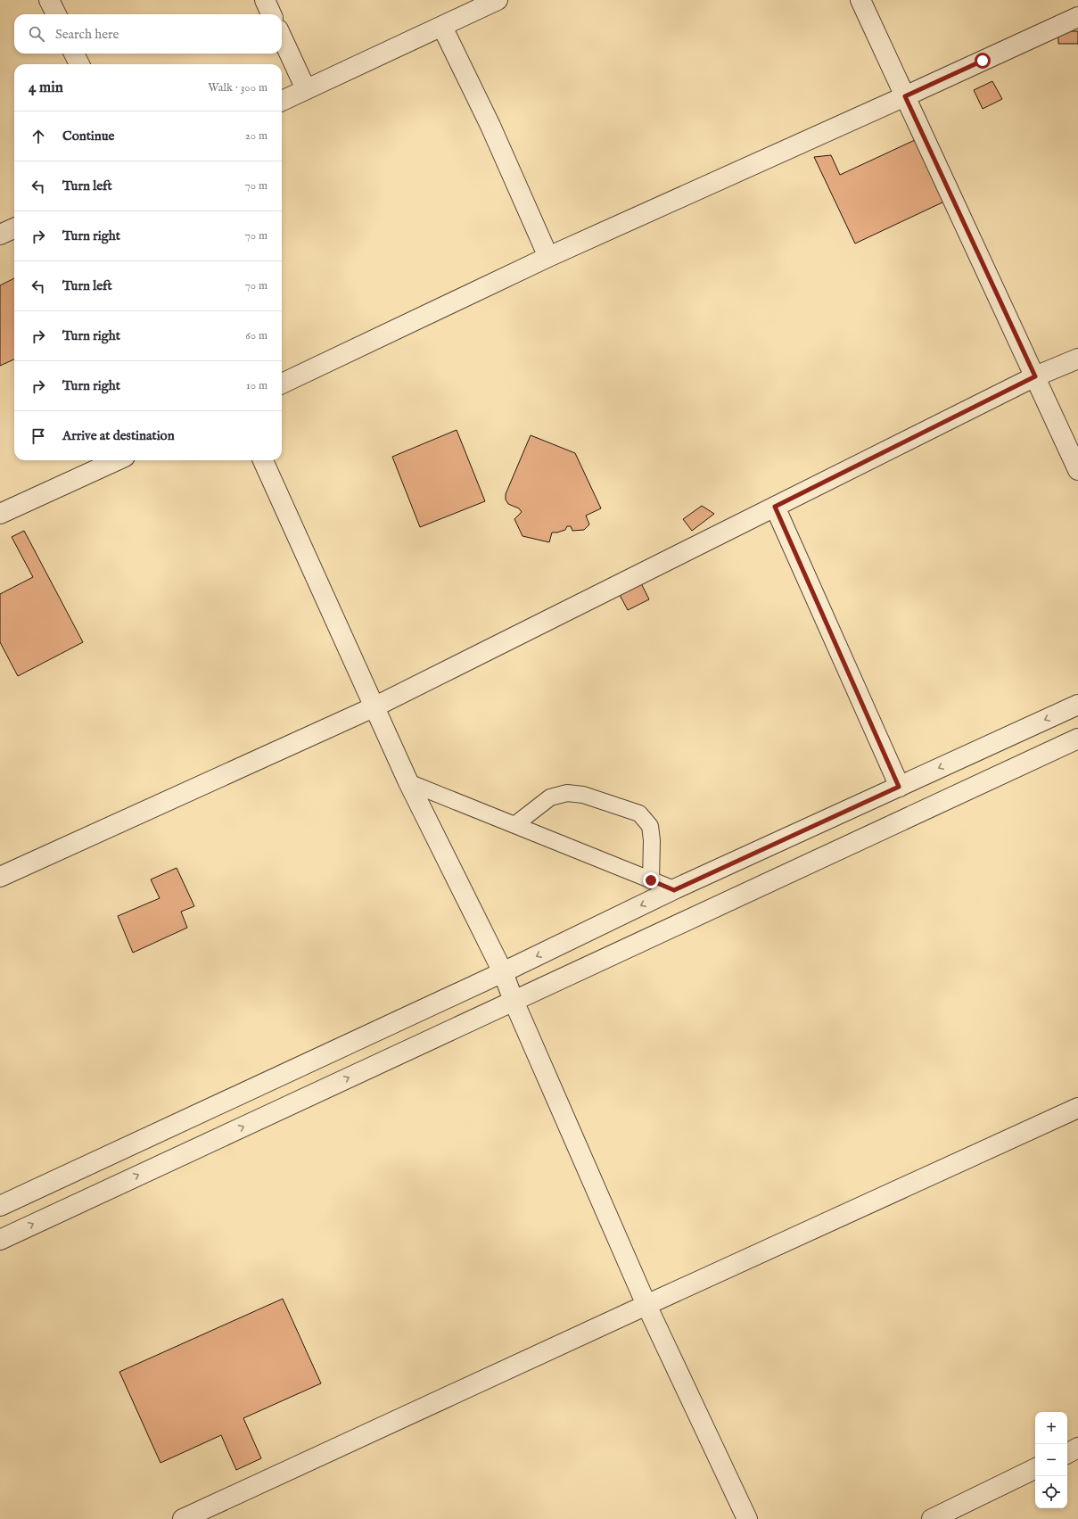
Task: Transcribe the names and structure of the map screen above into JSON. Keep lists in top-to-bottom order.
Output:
{
  "page": {
    "search": "Search here",
    "heading": ["4 min", "Walk · 300 m"],
    "list": [
      ["Continue", "20 m"],
      ["Turn left", "70 m"],
      ["Turn right", "70 m"],
      ["Turn left", "70 m"],
      ["Turn right", "60 m"],
      ["Turn right", "10 m"],
      "Arrive at destination"
    ],
    "map_buttons": ["+", "−"]
  }
}
